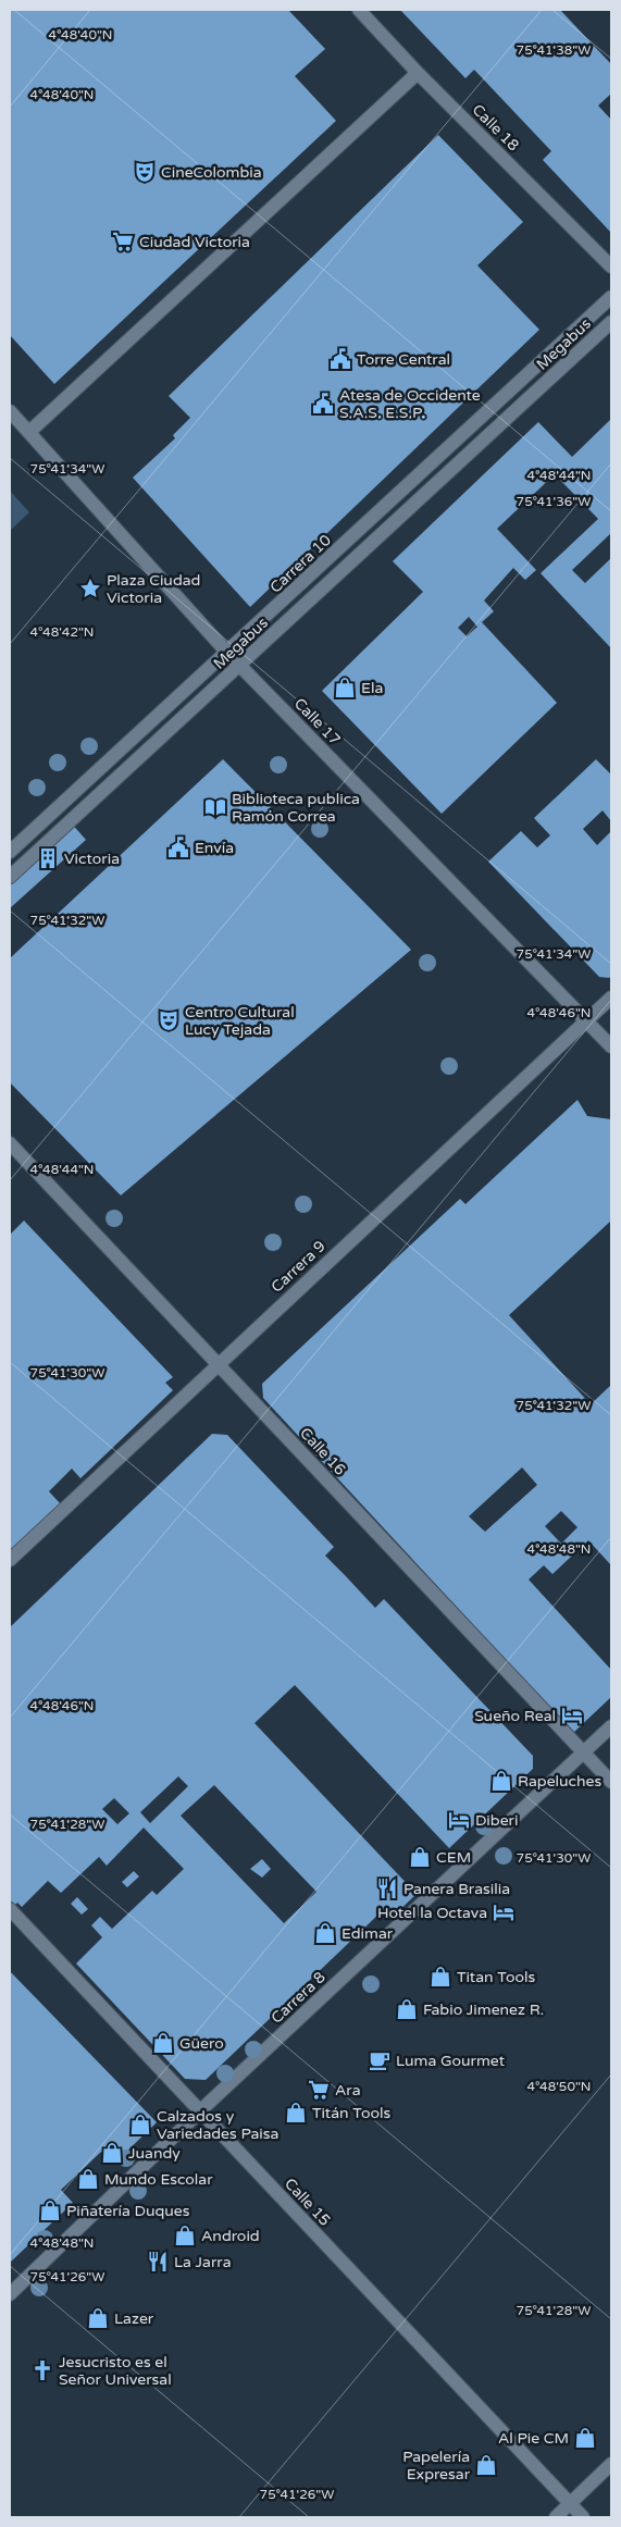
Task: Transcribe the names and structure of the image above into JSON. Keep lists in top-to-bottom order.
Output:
{
  "streets": {
    "street": [
      "Calle 18",
      "Megabus",
      "Carrera 10",
      "Calle 17",
      "Carrera 9",
      "Calle 16",
      "Carrera 8",
      "Calle 15"
    ]
  },
  "crossings": [
    ["Megabus", "Calle 17"],
    ["Carrera 10", "Calle 17"],
    ["Calle 17", "Carrera 9"],
    ["Carrera 9", "Calle 16"],
    ["Calle 16", "Carrera 8"],
    ["Carrera 8", "Calle 15"]
  ],
  "places": {
    "theatre": ["CineColombia", "Centro Cultural Lucy Tejada"],
    "supermarket": ["Ciudad Victoria", "Ara"],
    "public building": ["Torre Central", "Atesa de Occidente S.A.S. E.S.P.", "Envía"],
    "place": ["Plaza Ciudad Victoria"],
    "shop": [
      "Ela",
      "Rapeluches",
      "CEM",
      "Edimar",
      "Titan Tools",
      "Fabio Jimenez R.",
      "Güero",
      "Titán Tools",
      "Calzados y Variedades Paisa",
      "Juandy",
      "Mundo Escolar",
      "Piñatería Duques",
      "Android",
      "Lazer",
      "Al Pie CM",
      "Papelería Expresar"
    ],
    "library": ["Biblioteca publica Ramón Correa"],
    "building": ["Victoria"],
    "hotel": ["Sueño Real", "Diberi", "Hotel la Octava"],
    "restaurant": ["Panera Brasilia", "La Jarra"],
    "cafe": ["Luma Gourmet"],
    "church": ["Jesucristo es el Señor Universal"]
  },
  "coordinates": [
    "4°48'40\"N",
    "75°41'38\"W",
    "75°41'34\"W",
    "4°48'44\"N",
    "75°41'36\"W",
    "4°48'42\"N",
    "75°41'32\"W",
    "4°48'46\"N",
    "75°41'30\"W",
    "4°48'48\"N",
    "75°41'28\"W",
    "4°48'50\"N",
    "75°41'26\"W"
  ]
}
